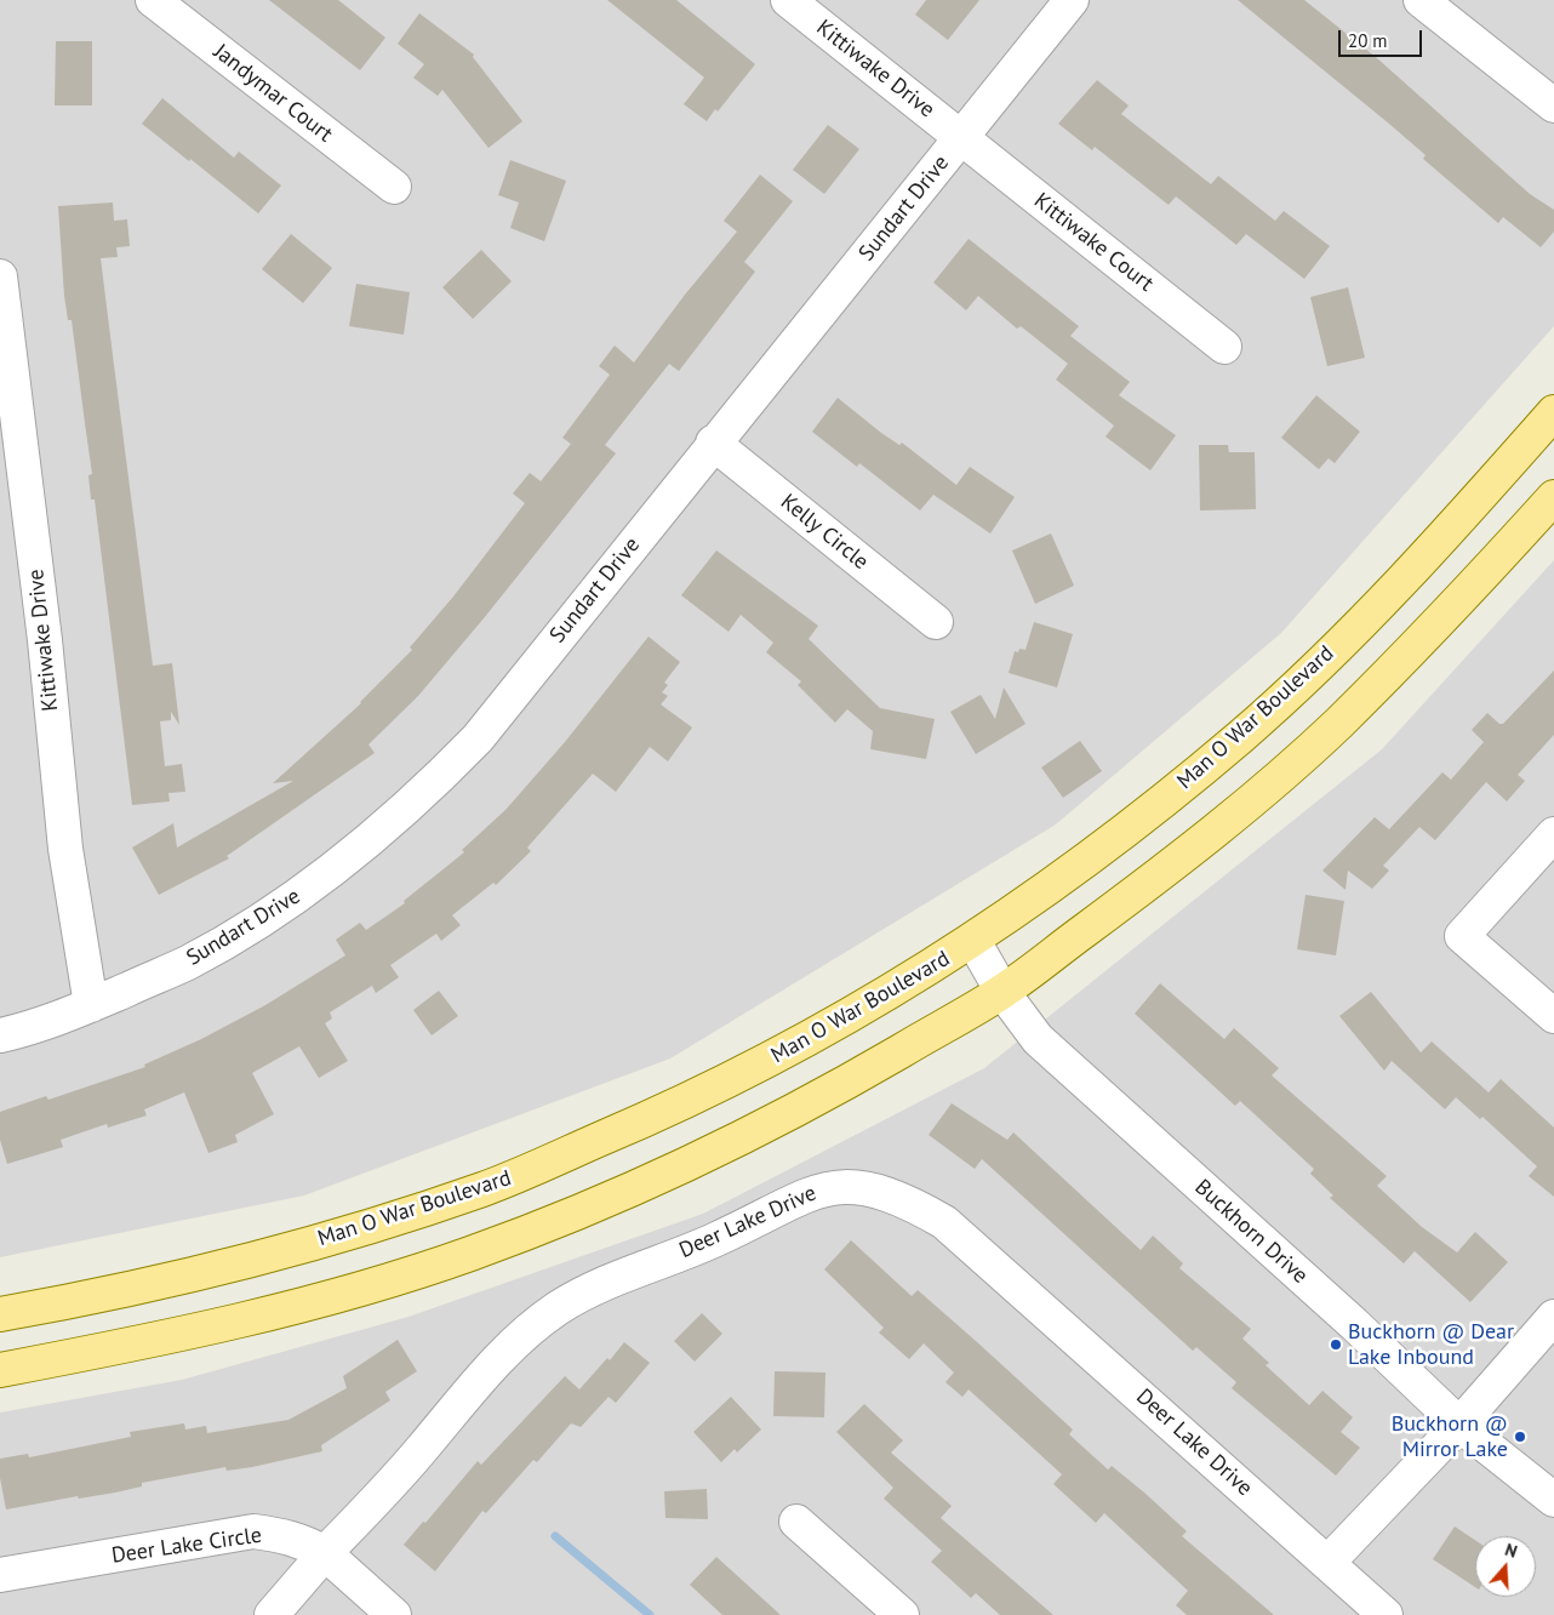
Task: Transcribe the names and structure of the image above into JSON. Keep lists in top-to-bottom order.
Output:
{
  "streets": {
    "main road": ["Man O War Boulevard"],
    "street": [
      "Kittiwake Drive",
      "Jandymar Court",
      "Sundart Drive",
      "Kittiwake Court",
      "Kelly Circle",
      "Deer Lake Drive",
      "Buckhorn Drive",
      "Deer Lake Circle"
    ]
  },
  "crossings": [
    ["Kittiwake Drive", "Sundart Drive"],
    ["Kittiwake Drive", "Kittiwake Court"],
    ["Sundart Drive", "Kittiwake Court"],
    ["Sundart Drive", "Kelly Circle"],
    ["Man O War Boulevard", "Buckhorn Drive"],
    ["Deer Lake Drive", "Deer Lake Circle"]
  ],
  "places": ["Buckhorn @ Dear Lake Inbound", "Buckhorn @ Mirror Lake"],
  "scale_bar": "20 m",
  "north": "top"
}
